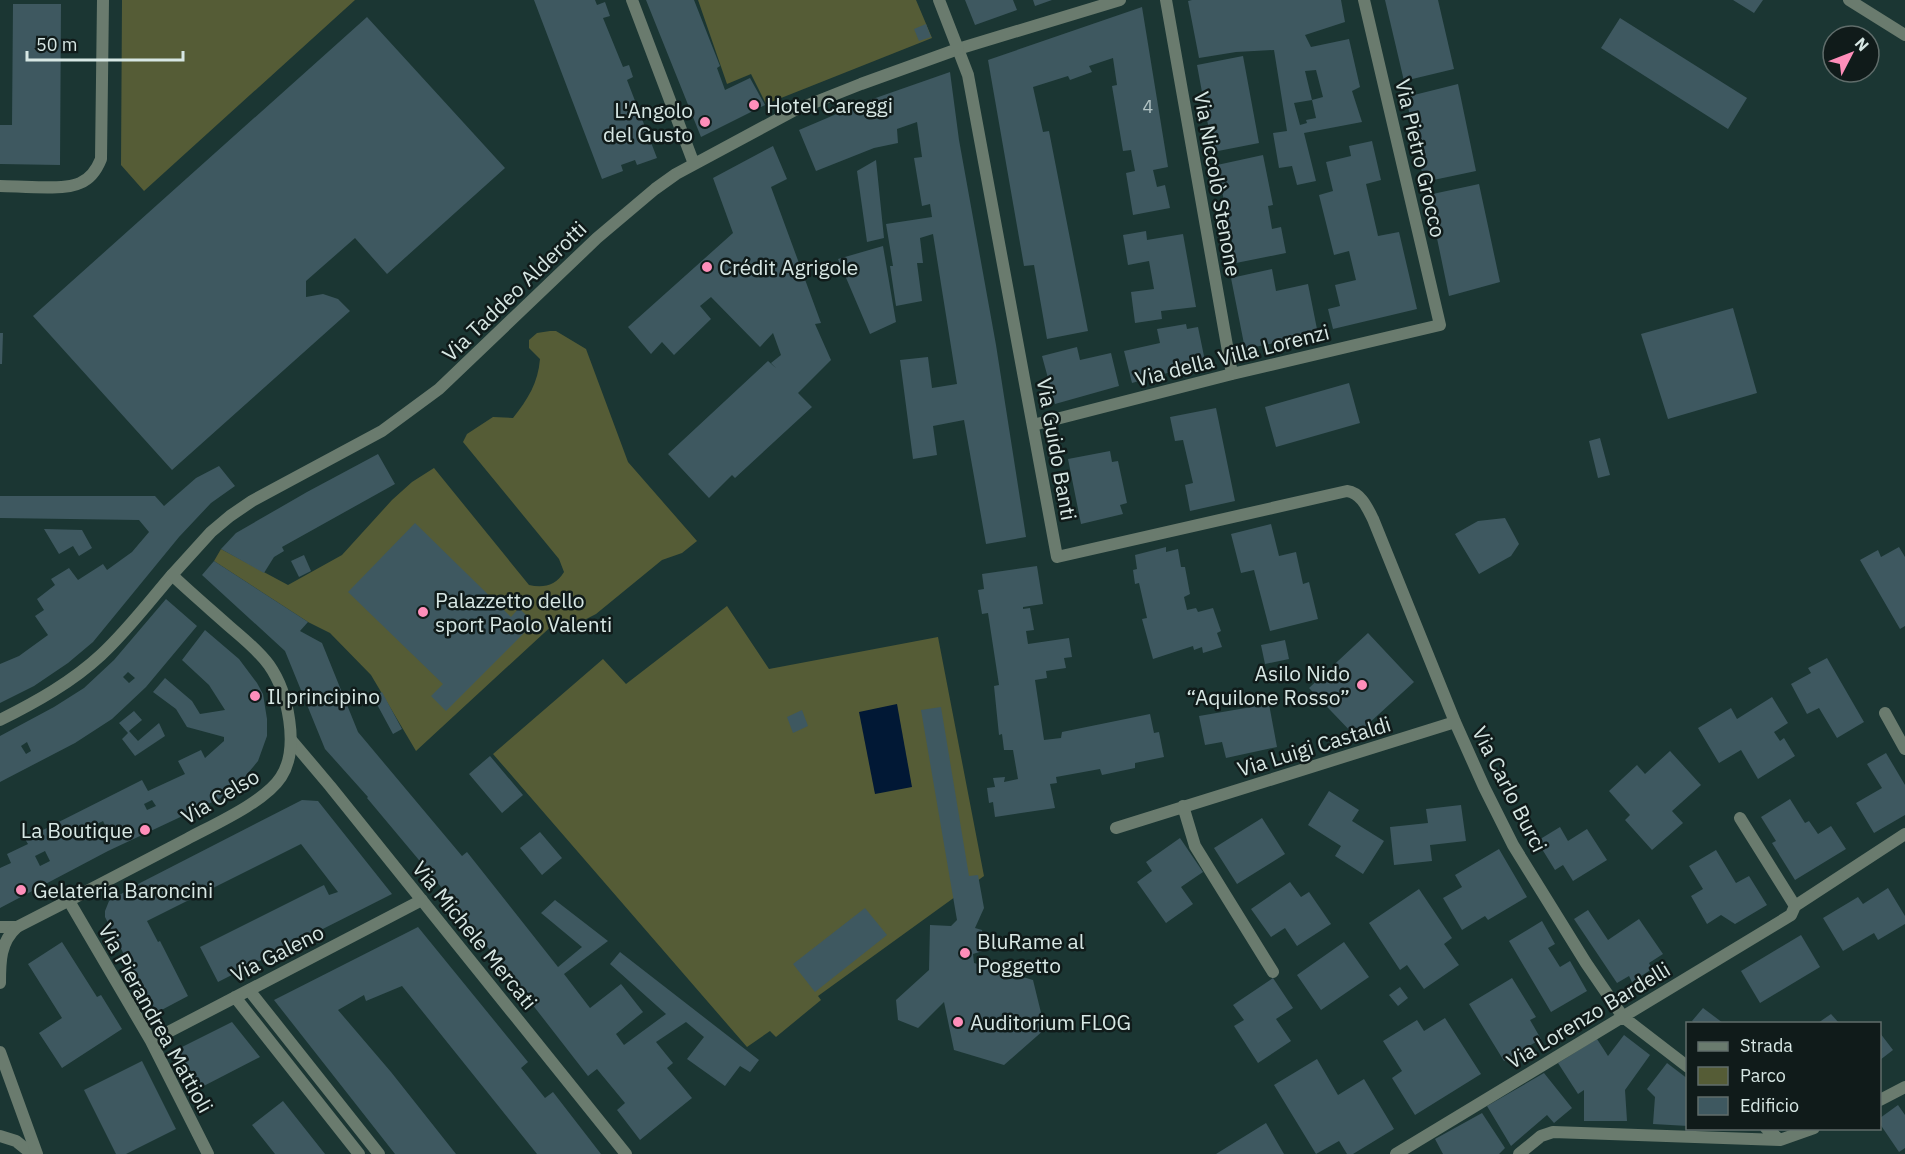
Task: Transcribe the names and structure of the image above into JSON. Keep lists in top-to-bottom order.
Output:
{
  "streets": {
    "street": [
      "Via Pietro Grocco",
      "Via Niccolò Stenone",
      "Via Taddeo Alderotti",
      "Via della Villa Lorenzi",
      "Via Guido Banti",
      "Via Luigi Castaldi",
      "Via Carlo Burci",
      "Via Celso",
      "Via Michele Mercati",
      "Via Galeno",
      "Via Lorenzo Bardelli",
      "Via Pierandrea Mattioli"
    ]
  },
  "crossings": [
    ["Via Pietro Grocco", "Via della Villa Lorenzi"],
    ["Via Niccolò Stenone", "Via della Villa Lorenzi"],
    ["Via Taddeo Alderotti", "Via Guido Banti"],
    ["Via Taddeo Alderotti", "Via Celso"],
    ["Via della Villa Lorenzi", "Via Guido Banti"],
    ["Via Guido Banti", "Via Carlo Burci"],
    ["Via Luigi Castaldi", "Via Carlo Burci"],
    ["Via Carlo Burci", "Via Lorenzo Bardelli"],
    ["Via Celso", "Via Michele Mercati"],
    ["Via Celso", "Via Pierandrea Mattioli"],
    ["Via Michele Mercati", "Via Galeno"],
    ["Via Galeno", "Via Pierandrea Mattioli"]
  ],
  "places": [
    "Hotel Careggi",
    "L'Angolo del Gusto",
    "Crédit Agrigole",
    "Palazzetto dello sport Paolo Valenti",
    "Asilo Nido “Aquilone Rosso”",
    "Il principino",
    "La Boutique",
    "Gelateria Baroncini",
    "BluRame al Poggetto",
    "Auditorium FLOG"
  ],
  "house_numbers": ["4"],
  "legend": ["Strada", "Parco", "Edificio"],
  "scale_bar": "50 m",
  "north": "top right"
}
